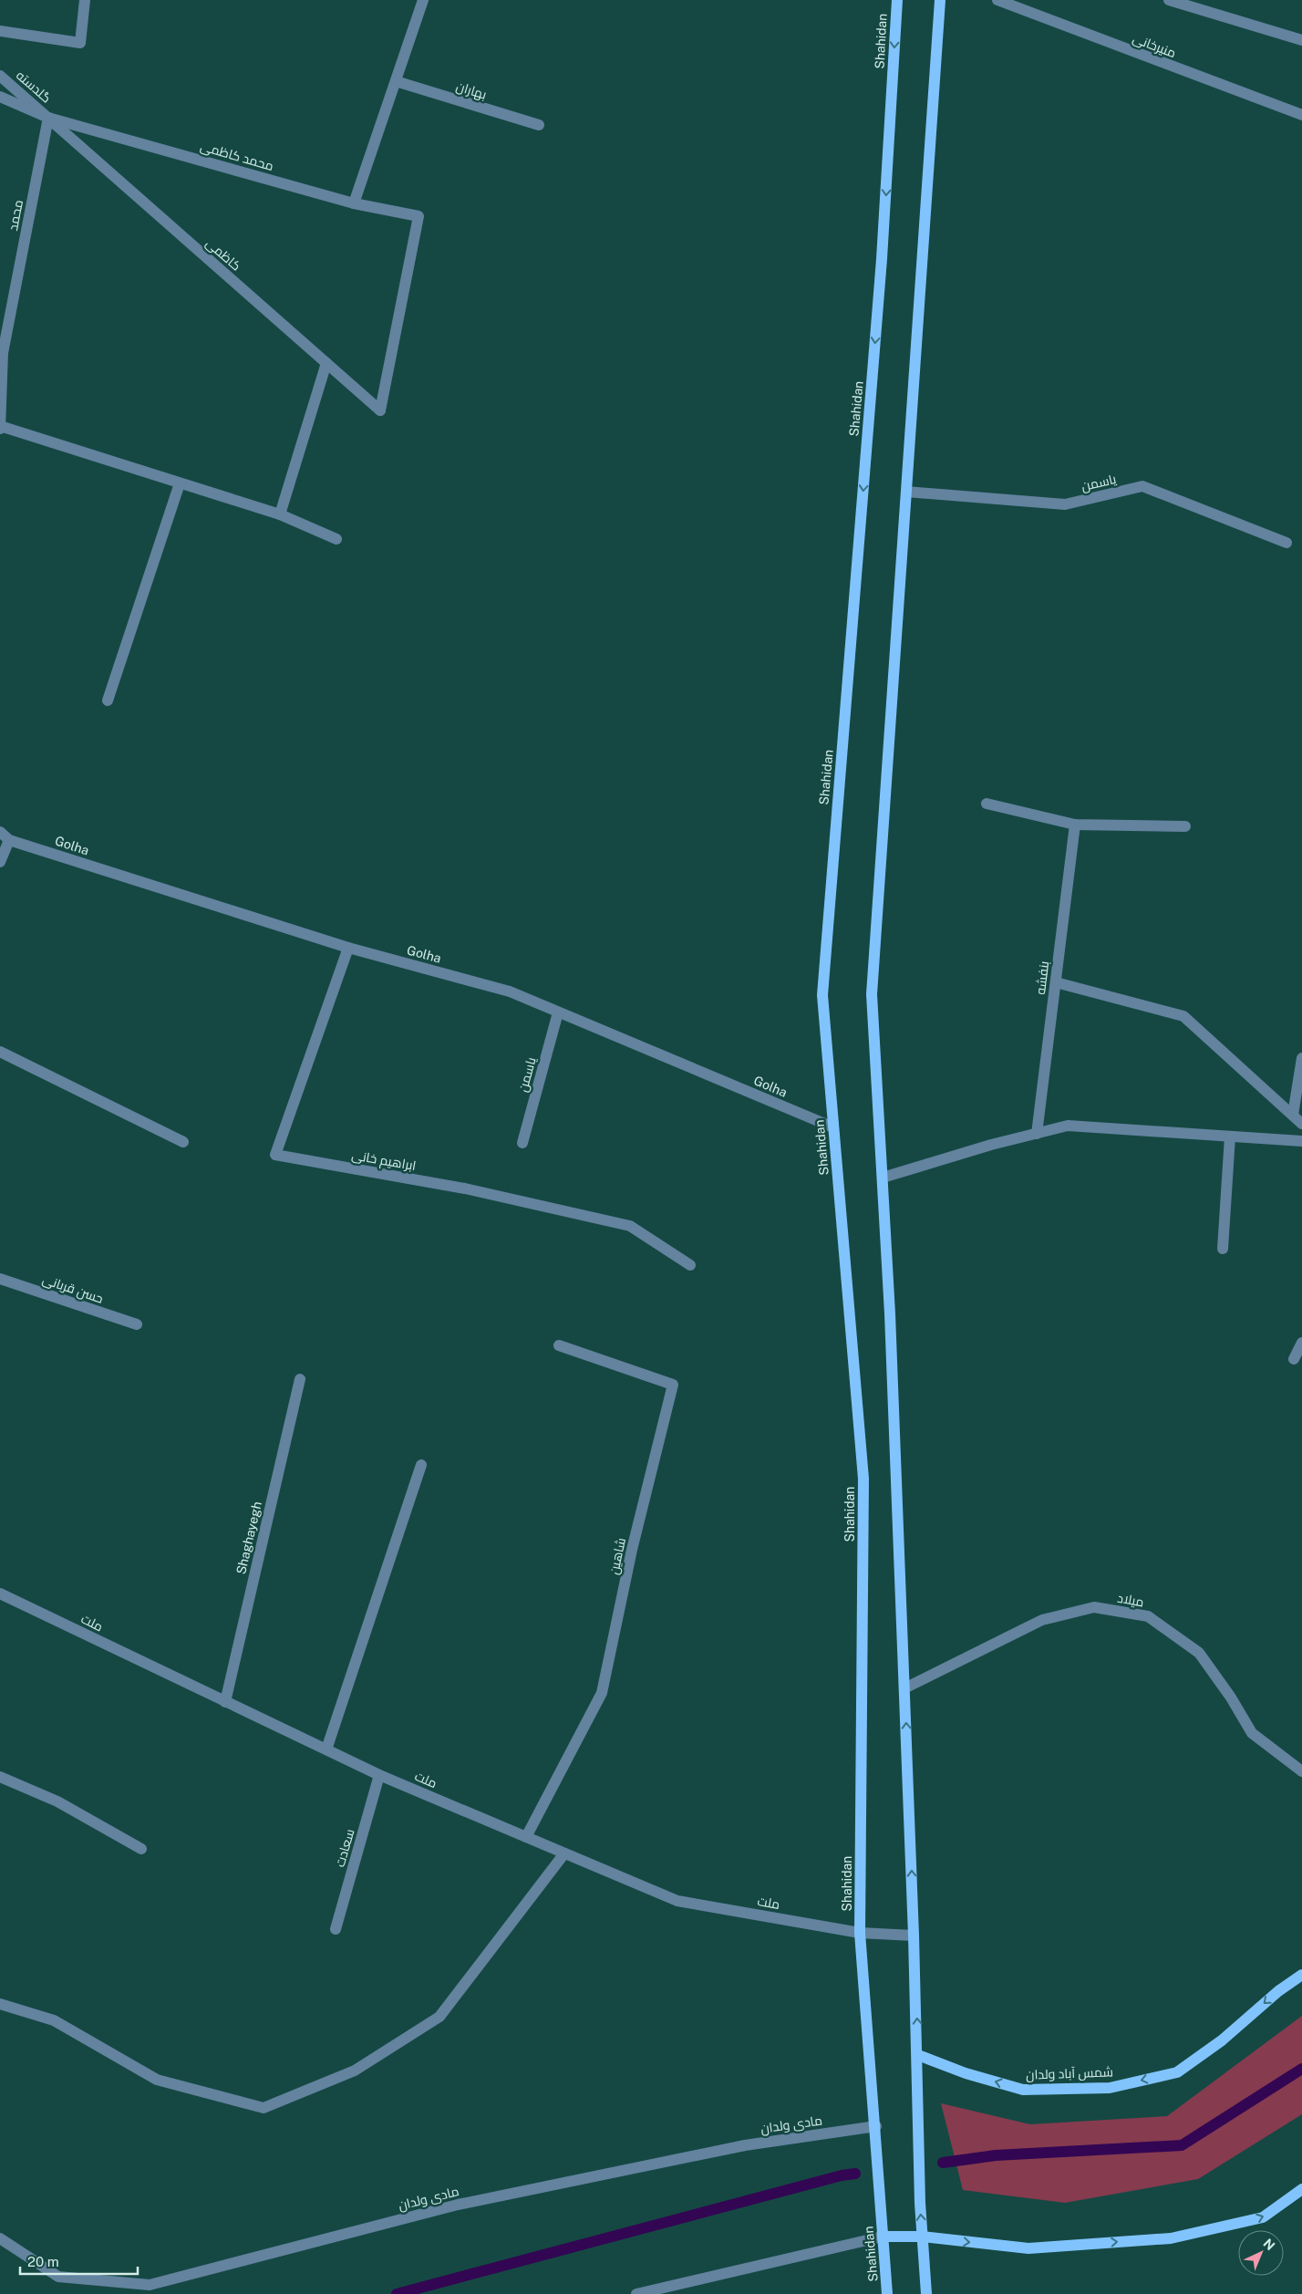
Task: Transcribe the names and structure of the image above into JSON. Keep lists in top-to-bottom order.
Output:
{
  "streets": {
    "main road": ["Shahidan", "شمس آباد ولدان"],
    "street": [
      "منیرخانی",
      "گلدسته",
      "بهاران",
      "محمد کاظمی",
      "محمد",
      "کاظمی",
      "یاسمن",
      "Golha",
      "بنفشه",
      "ابراهیم خانی",
      "حسن قربانی",
      "Shaghayegh",
      "شاهین",
      "میلاد",
      "ملت",
      "سعادت",
      "مادی ولدان"
    ]
  },
  "crossings": [
    ["Shahidan", "Golha"],
    ["Shahidan", "ملت"],
    ["Shahidan", "مادی ولدان"],
    ["گلدسته", "محمد کاظمی"],
    ["گلدسته", "محمد"],
    ["گلدسته", "کاظمی"],
    ["محمد کاظمی", "محمد"],
    ["محمد کاظمی", "کاظمی"],
    ["محمد", "کاظمی"],
    ["یاسمن", "Golha"],
    ["Golha", "ابراهیم خانی"],
    ["Shaghayegh", "ملت"],
    ["شاهین", "ملت"],
    ["ملت", "سعادت"]
  ],
  "one_way": ["شمس آباد ولدان"],
  "scale_bar": "20 m",
  "north": "top right"
}
